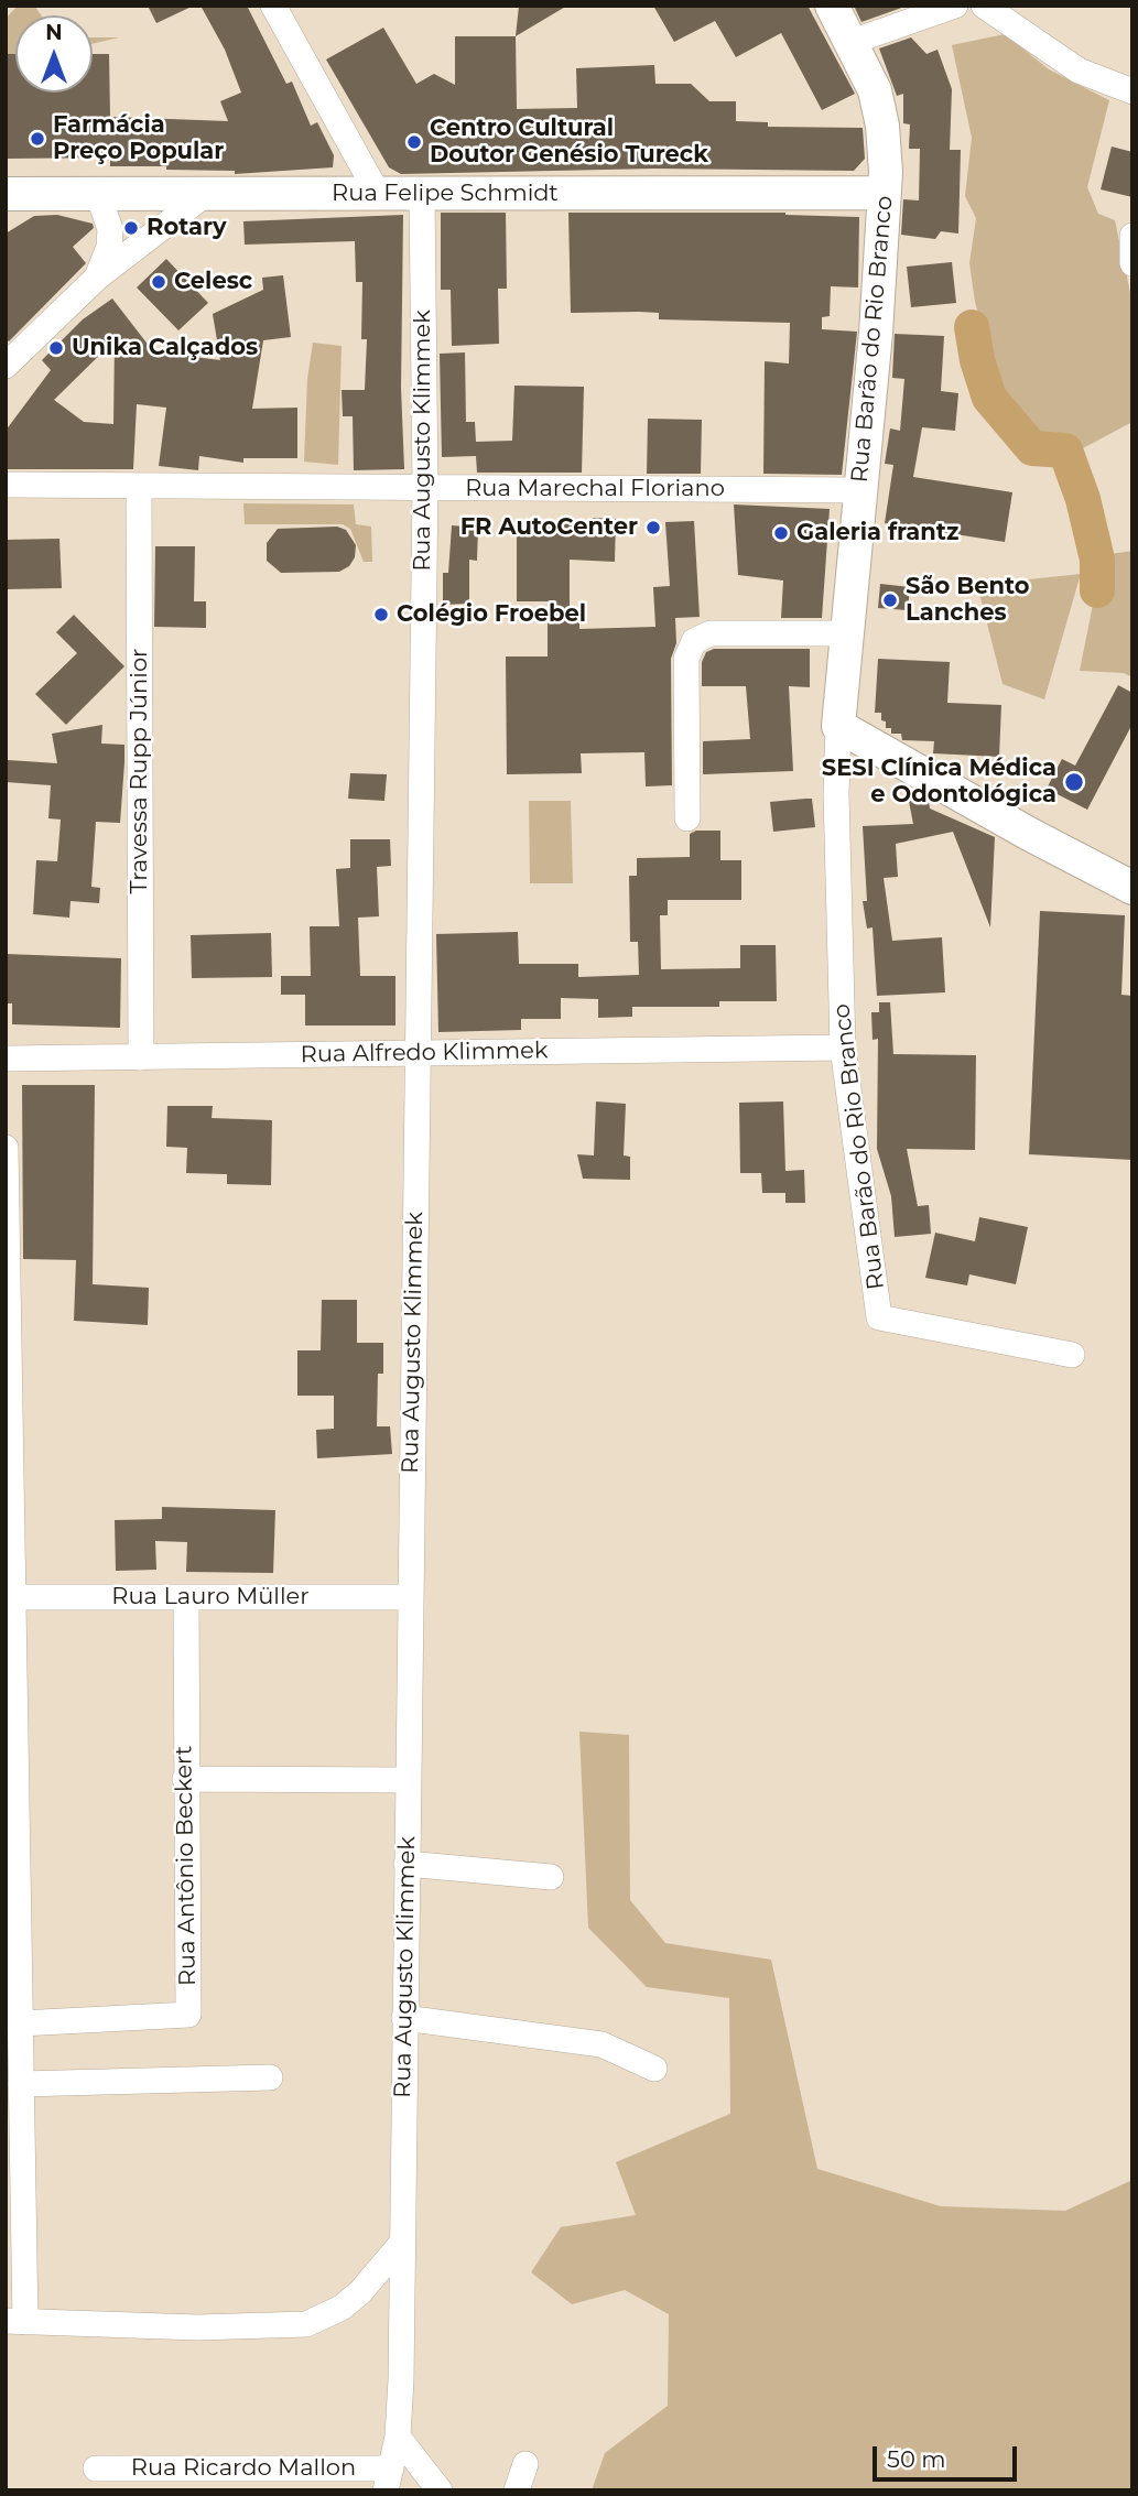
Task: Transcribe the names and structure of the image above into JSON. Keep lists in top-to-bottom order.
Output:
{
  "streets": {
    "main road": ["Rua Felipe Schmidt", "Rua Barão do Rio Branco"],
    "street": [
      "Rua Augusto Klimmek",
      "Rua Marechal Floriano",
      "Travessa Rupp Júnior",
      "Rua Alfredo Klimmek",
      "Rua Lauro Müller",
      "Rua Antônio Beckert",
      "Rua Ricardo Mallon"
    ]
  },
  "crossings": [
    ["Rua Felipe Schmidt", "Rua Barão do Rio Branco"],
    ["Rua Felipe Schmidt", "Rua Augusto Klimmek"],
    ["Rua Barão do Rio Branco", "Rua Marechal Floriano"],
    ["Rua Barão do Rio Branco", "Rua Alfredo Klimmek"],
    ["Rua Augusto Klimmek", "Rua Marechal Floriano"],
    ["Rua Augusto Klimmek", "Rua Alfredo Klimmek"],
    ["Rua Augusto Klimmek", "Rua Lauro Müller"],
    ["Rua Augusto Klimmek", "Rua Ricardo Mallon"],
    ["Rua Marechal Floriano", "Travessa Rupp Júnior"],
    ["Travessa Rupp Júnior", "Rua Alfredo Klimmek"],
    ["Rua Lauro Müller", "Rua Antônio Beckert"]
  ],
  "places": [
    "Farmácia Preço Popular",
    "Centro Cultural Doutor Genésio Tureck",
    "Rotary",
    "Celesc",
    "Unika Calçados",
    "FR AutoCenter",
    "Galeria frantz",
    "São Bento Lanches",
    "Colégio Froebel",
    "SESI Clínica Médica e Odontológica"
  ],
  "scale_bar": "50 m",
  "north": "top"
}
